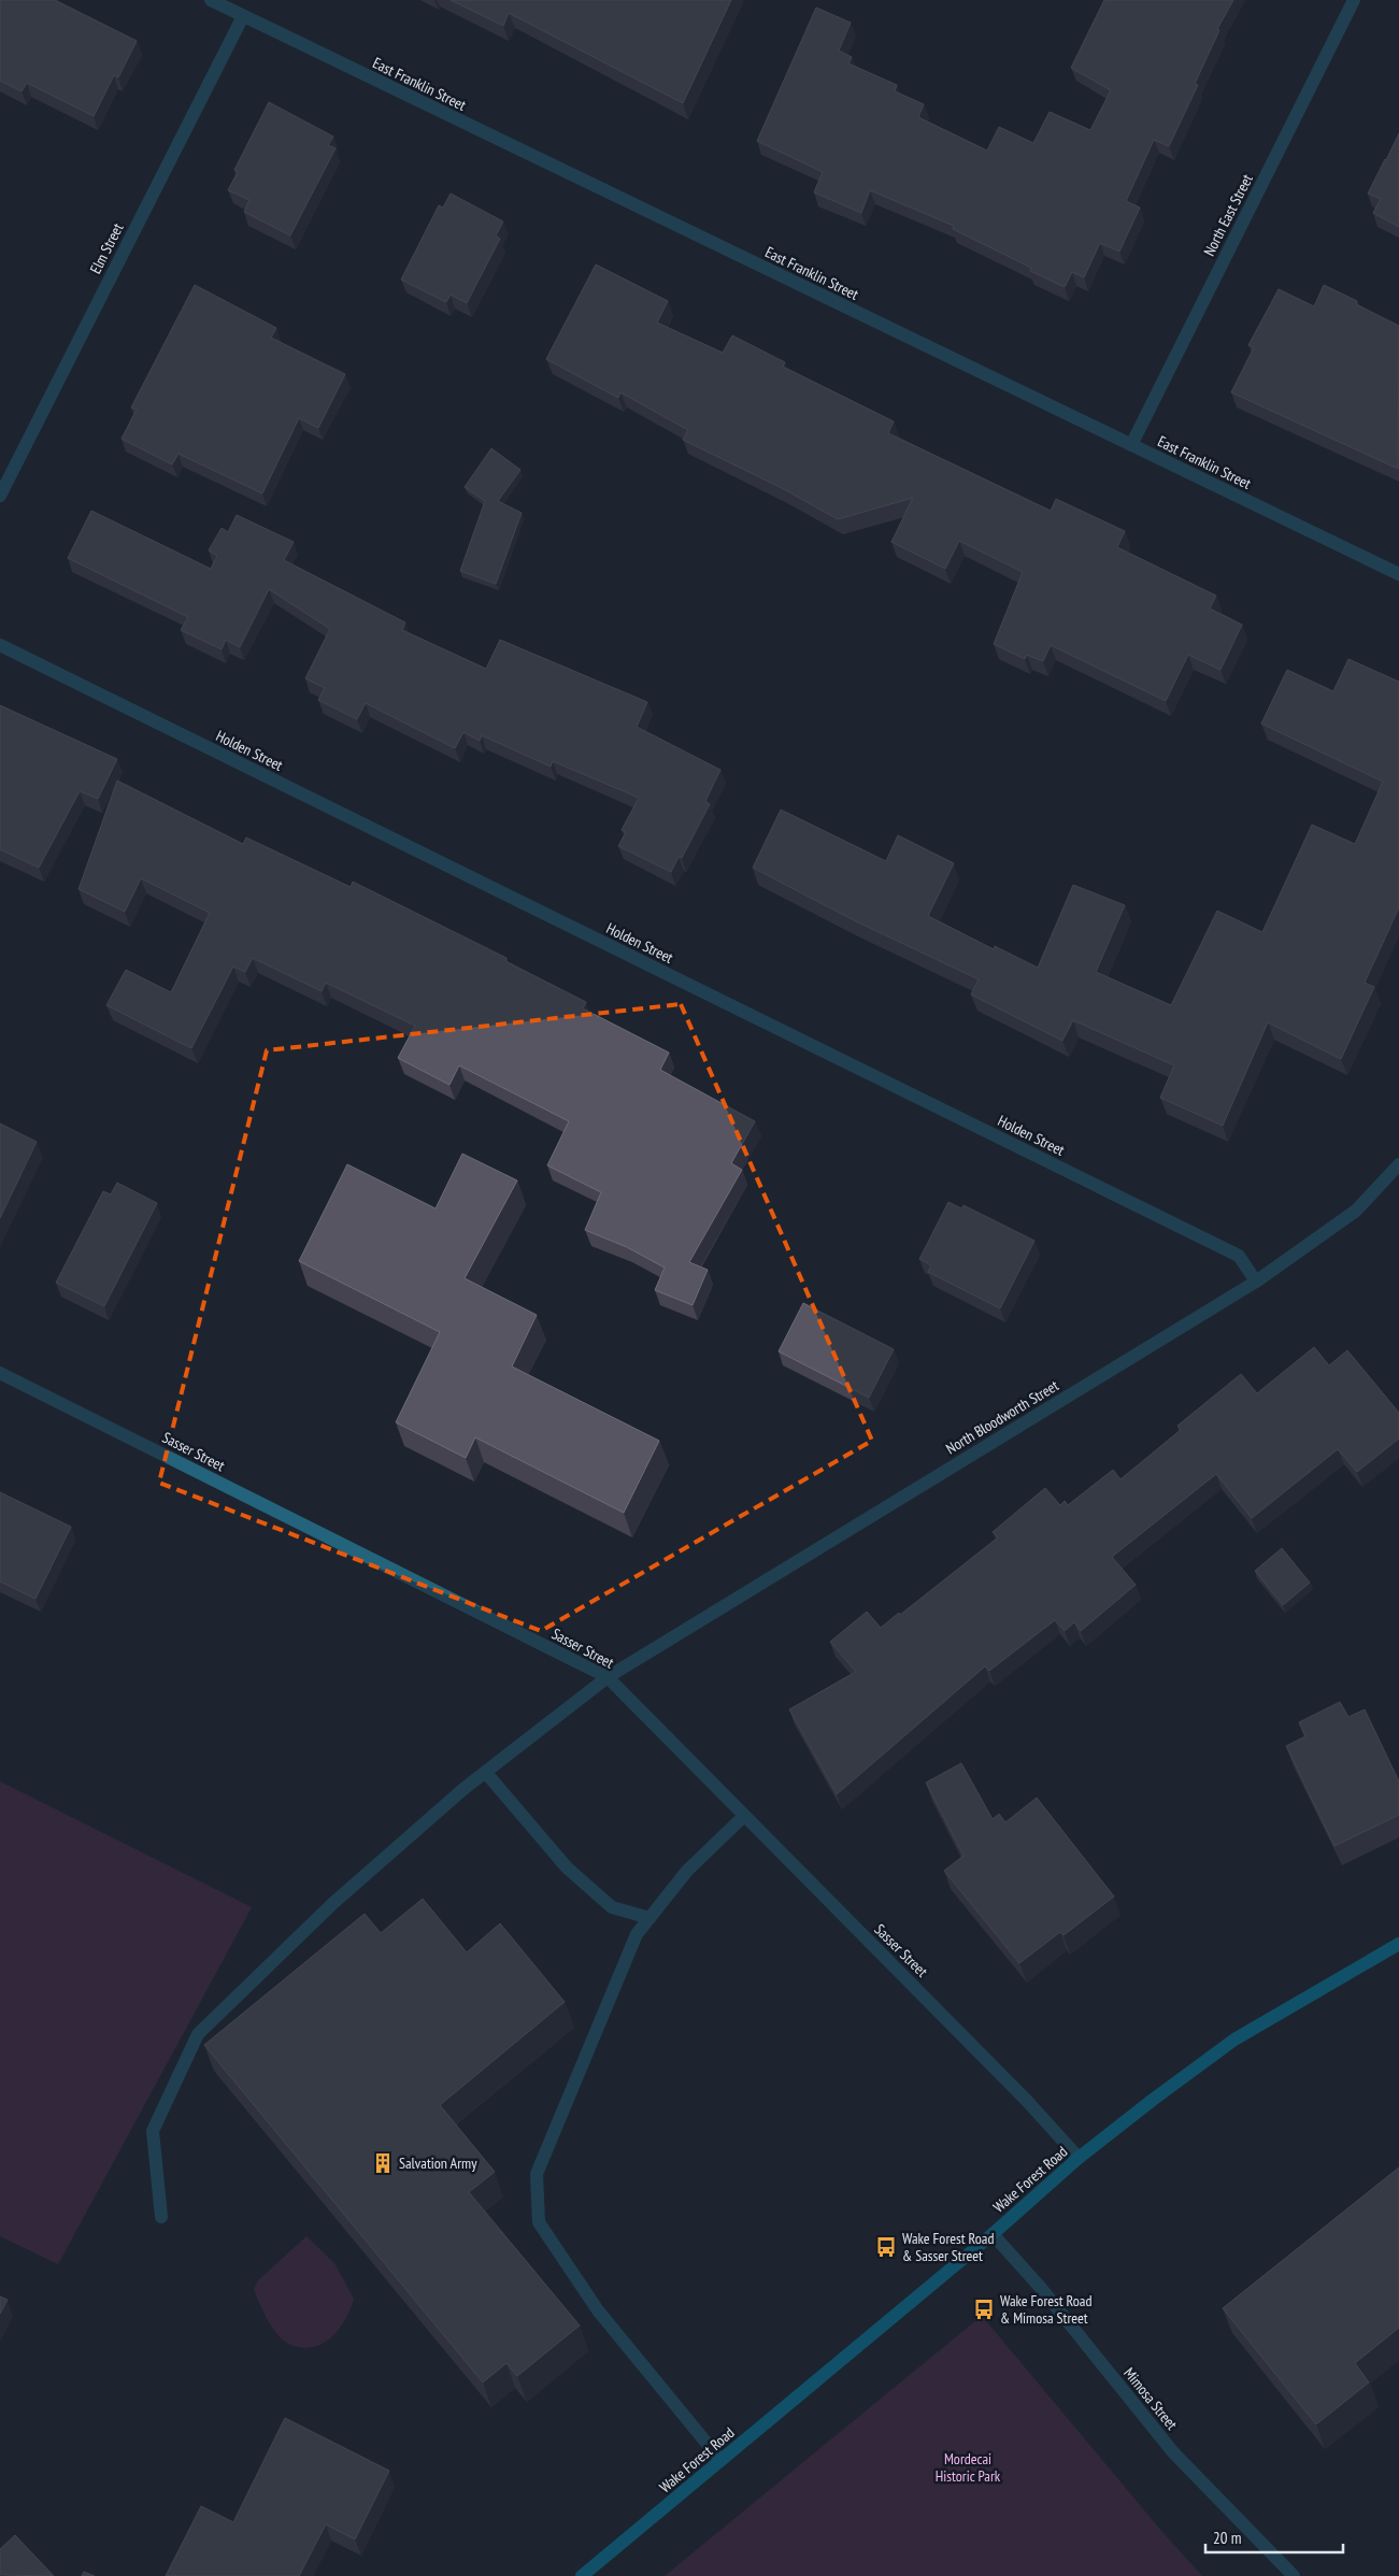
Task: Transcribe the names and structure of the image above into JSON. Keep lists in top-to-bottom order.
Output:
{
  "streets": {
    "main road": ["Wake Forest Road"],
    "street": [
      "East Franklin Street",
      "North East Street",
      "Elm Street",
      "Holden Street",
      "North Bloodworth Street",
      "Sasser Street",
      "Mimosa Street"
    ]
  },
  "crossings": [
    ["East Franklin Street", "North East Street"],
    ["East Franklin Street", "Elm Street"],
    ["Holden Street", "North Bloodworth Street"],
    ["North Bloodworth Street", "Sasser Street"],
    ["Sasser Street", "Wake Forest Road"],
    ["Wake Forest Road", "Mimosa Street"]
  ],
  "parks": ["Mordecai Historic Park"],
  "places": {
    "building": ["Salvation Army"],
    "bus stop": ["Wake Forest Road & Sasser Street", "Wake Forest Road & Mimosa Street"]
  },
  "scale_bar": "20 m"
}
